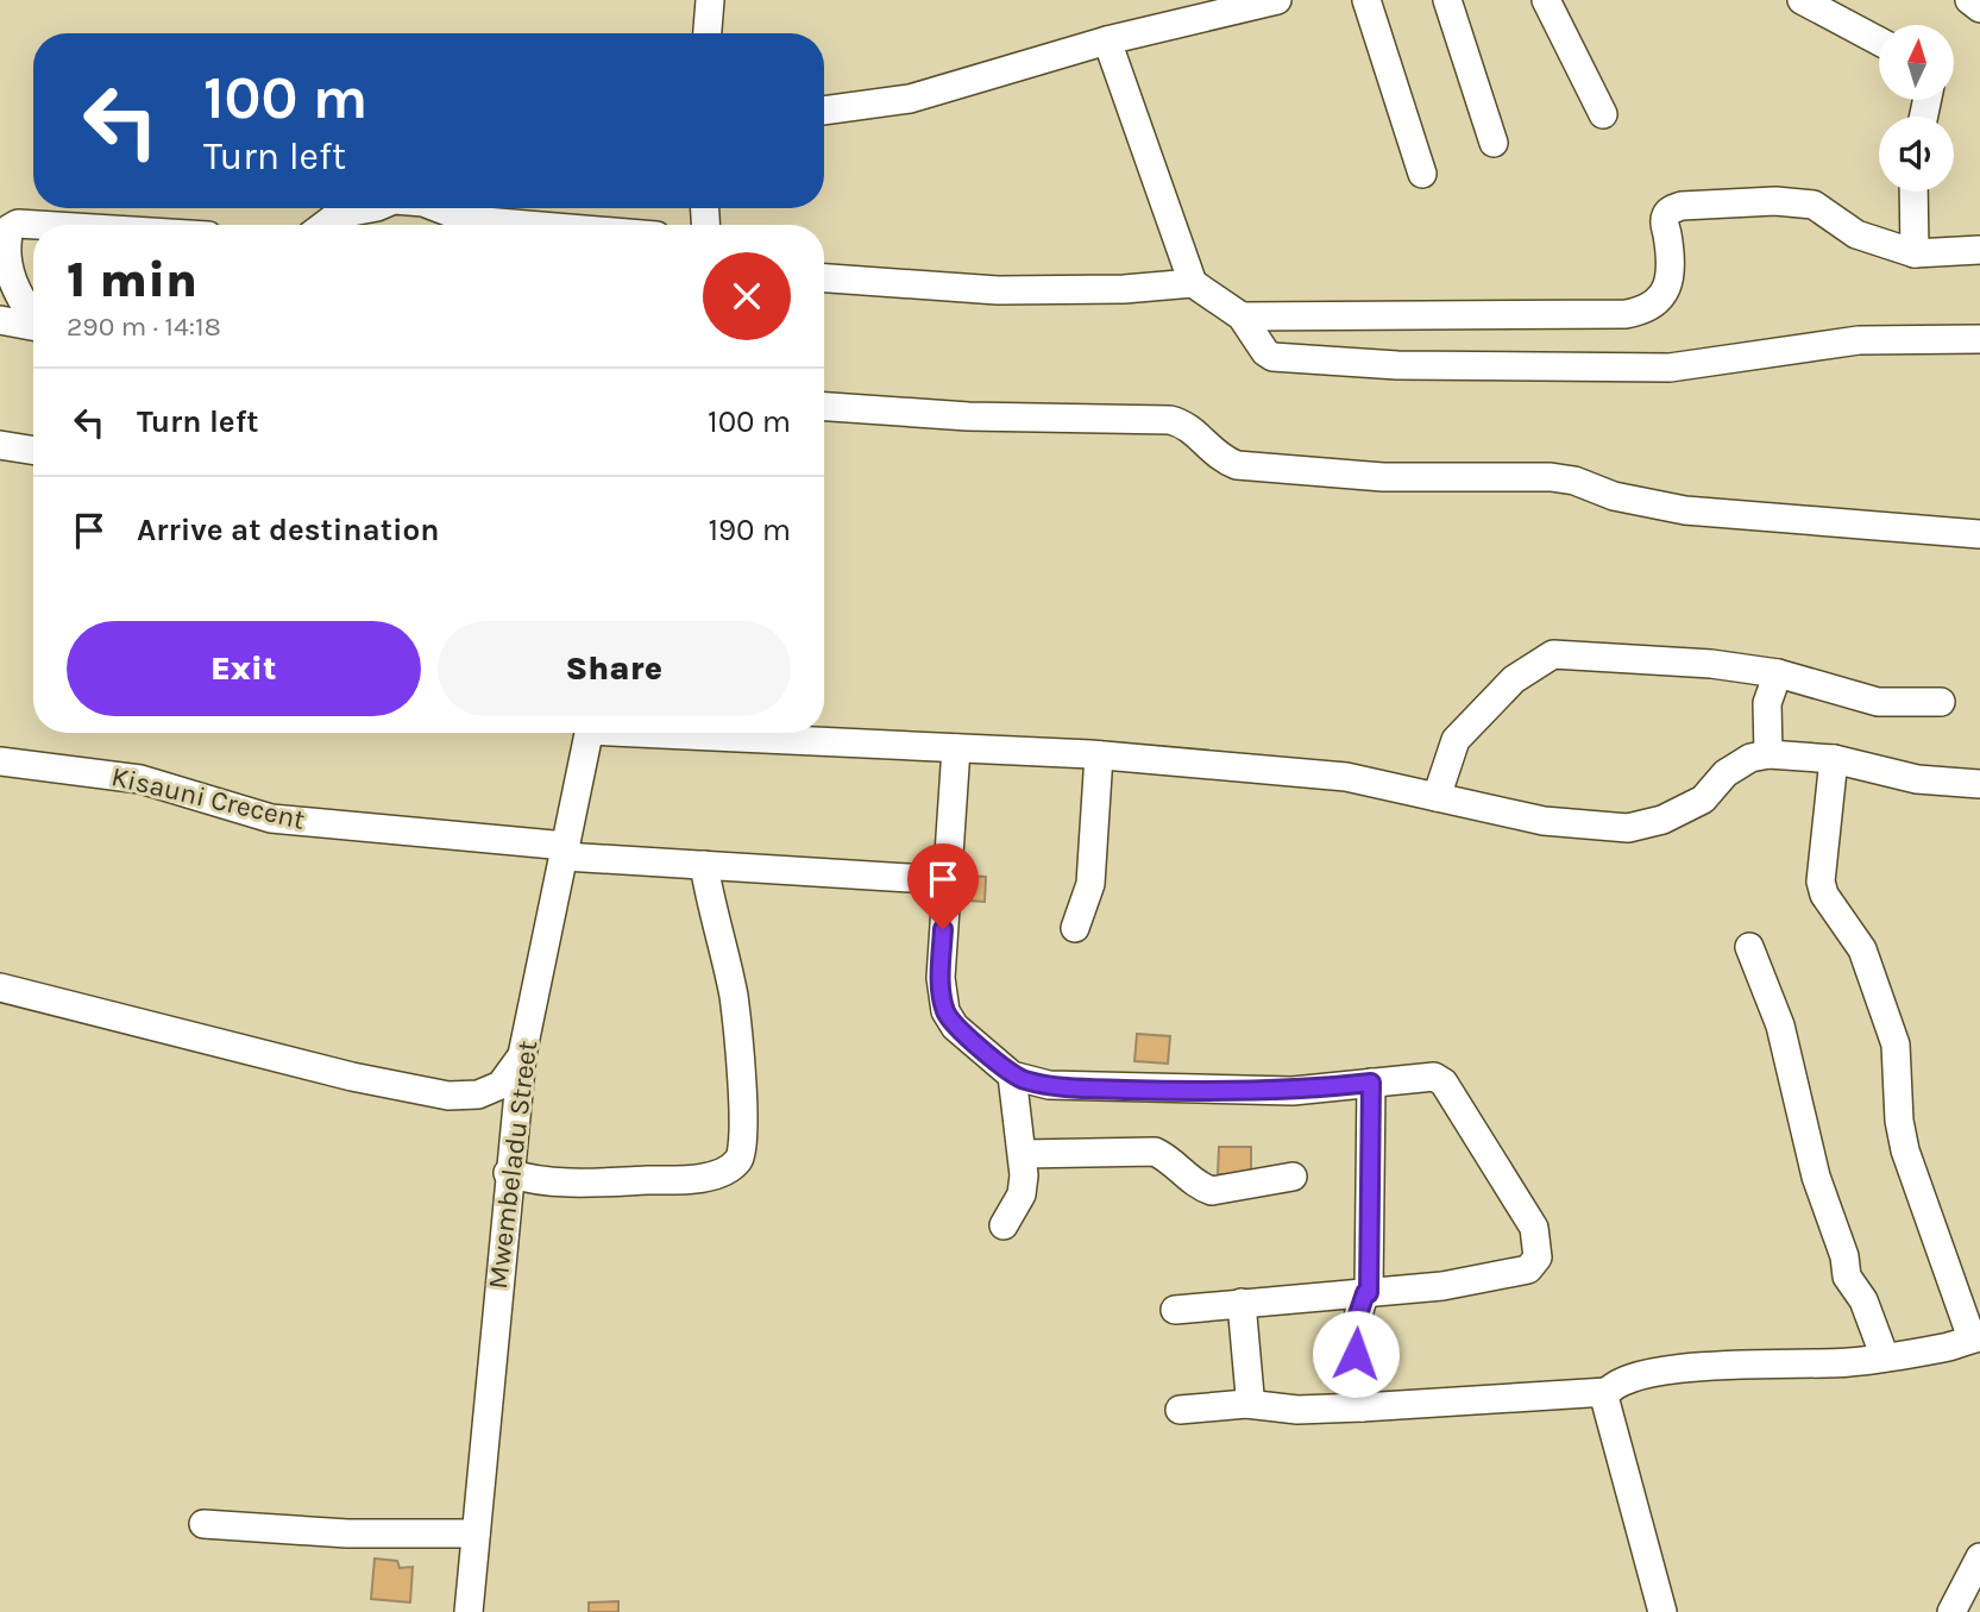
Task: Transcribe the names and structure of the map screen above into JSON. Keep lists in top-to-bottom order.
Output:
{
  "streets": {
    "street": ["Kisauni Crecent", "Mwembeladu Street"]
  },
  "crossings": [
    ["Kisauni Crecent", "Mwembeladu Street"]
  ],
  "north": "top",
  "page": {
    "turn": ["100 m", "Turn left"],
    "heading": ["1 min", "290 m · 14:18"],
    "list": [
      {
        "name": "Turn left",
        "value": "100 m"
      },
      {
        "name": "Arrive at destination",
        "value": "190 m"
      }
    ],
    "buttons": ["Exit", "Share"]
  }
}
